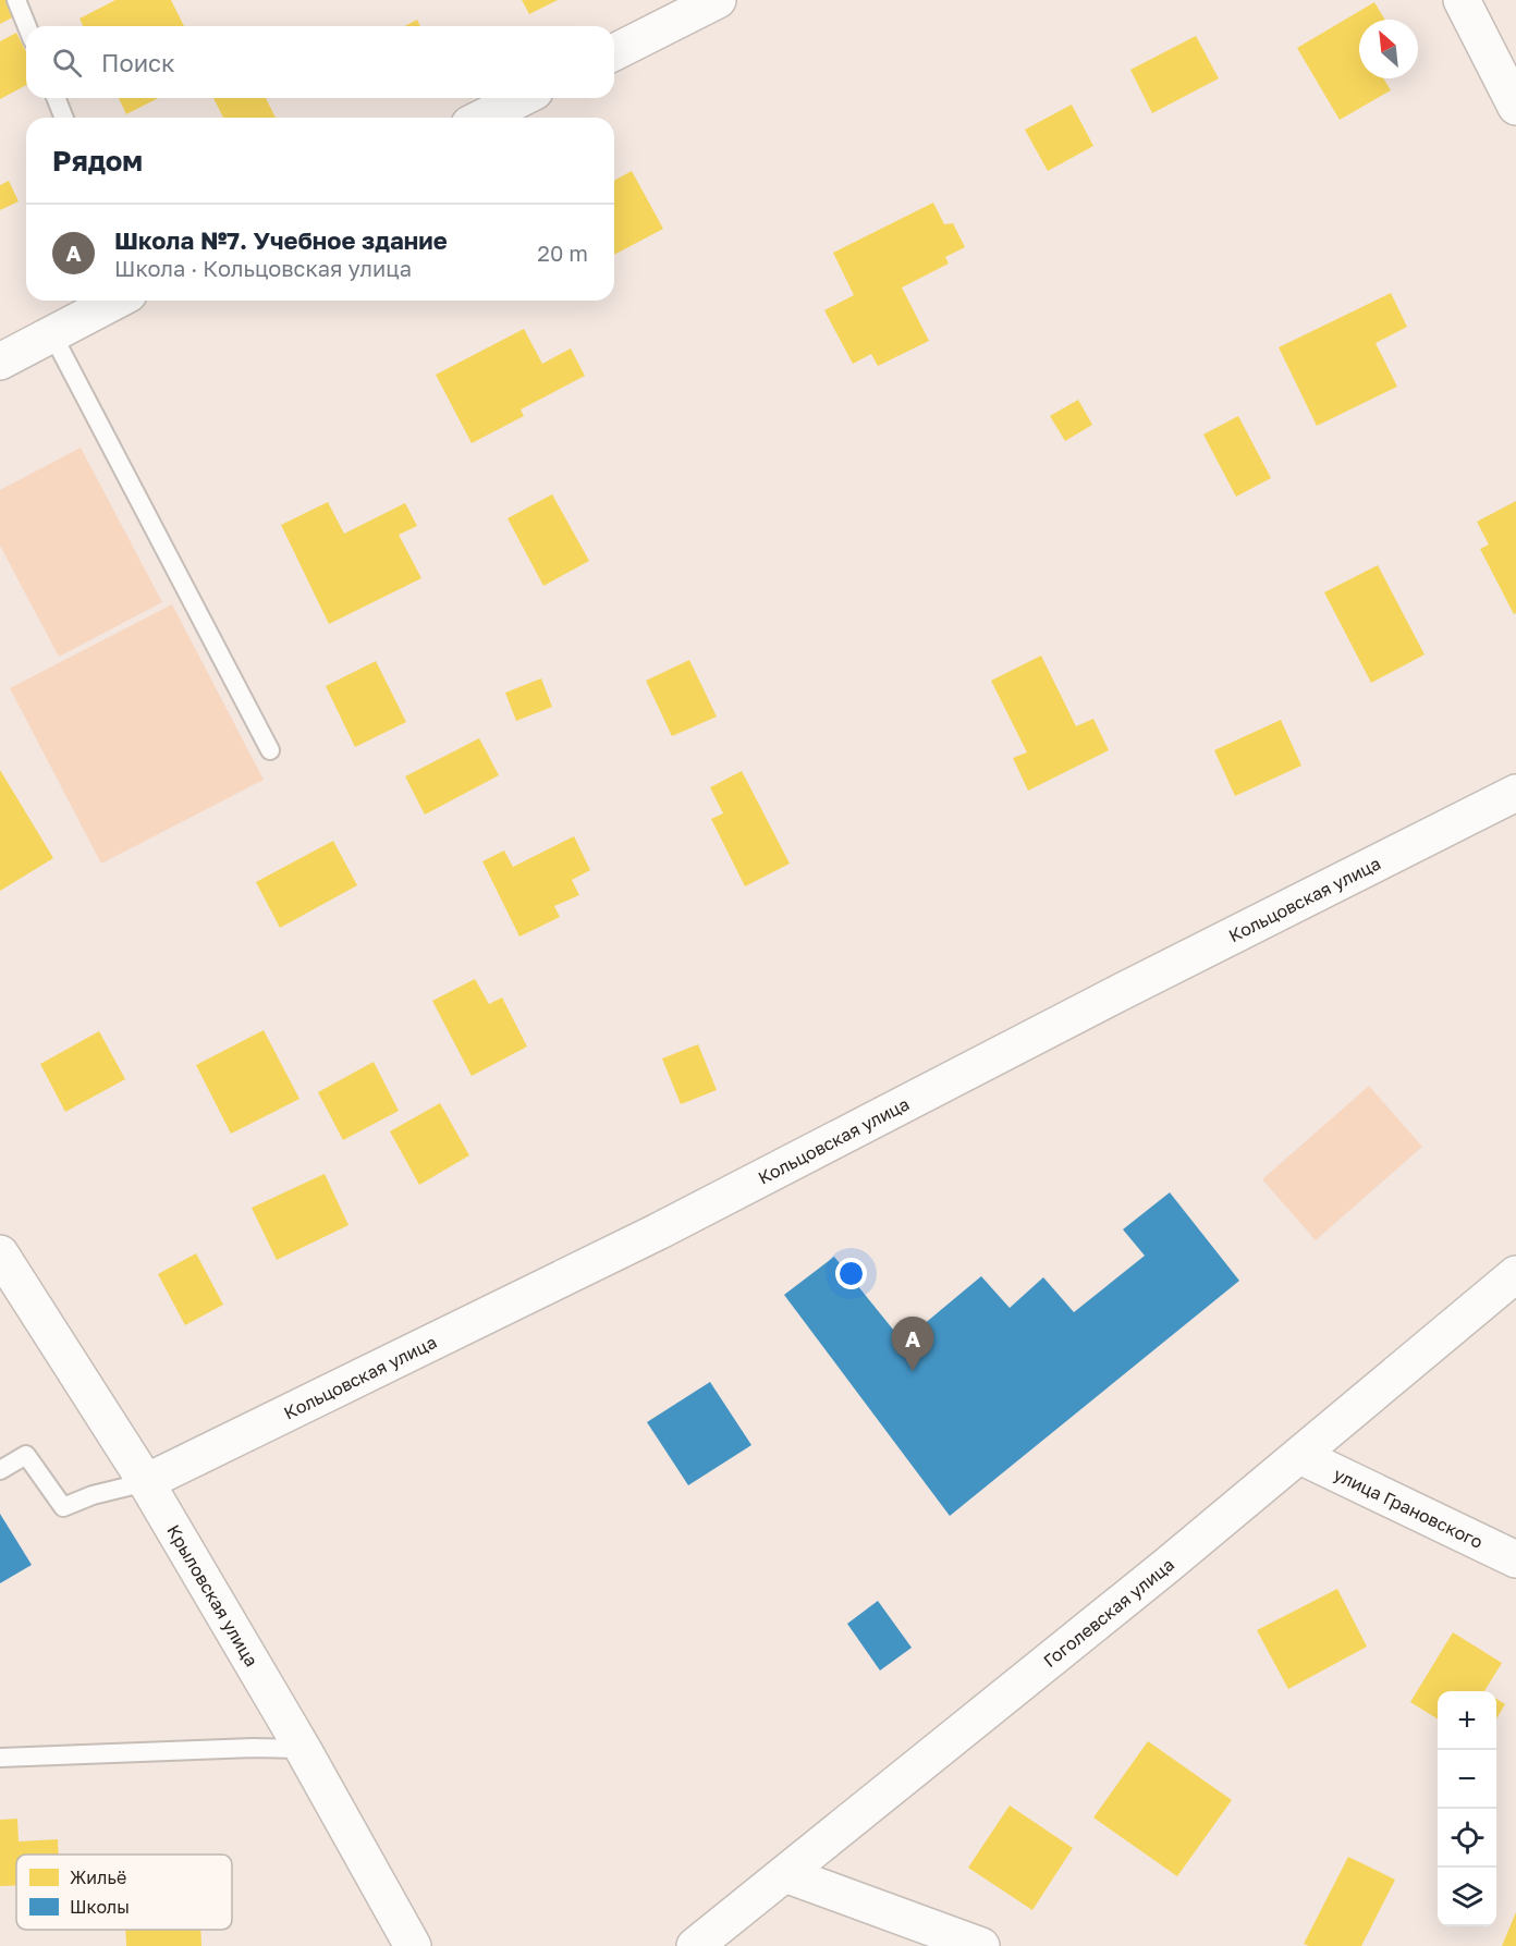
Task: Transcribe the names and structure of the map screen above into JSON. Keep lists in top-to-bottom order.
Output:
{
  "streets": {
    "street": [
      "Кольцовская улица",
      "улица Грановского",
      "Крыловская улица",
      "Гоголевская улица"
    ]
  },
  "crossings": [
    ["Кольцовская улица", "Крыловская улица"],
    ["улица Грановского", "Гоголевская улица"]
  ],
  "legend": ["Жильё", "Школы"],
  "north": "top left",
  "page": {
    "search": "Поиск",
    "heading": "Рядом",
    "list": [
      {
        "mark": "A",
        "name": "Школа №7. Учебное здание",
        "note": "Школа · Кольцовская улица",
        "value": "20 m"
      }
    ],
    "pins": "A",
    "map_buttons": ["+", "−"]
  }
}
